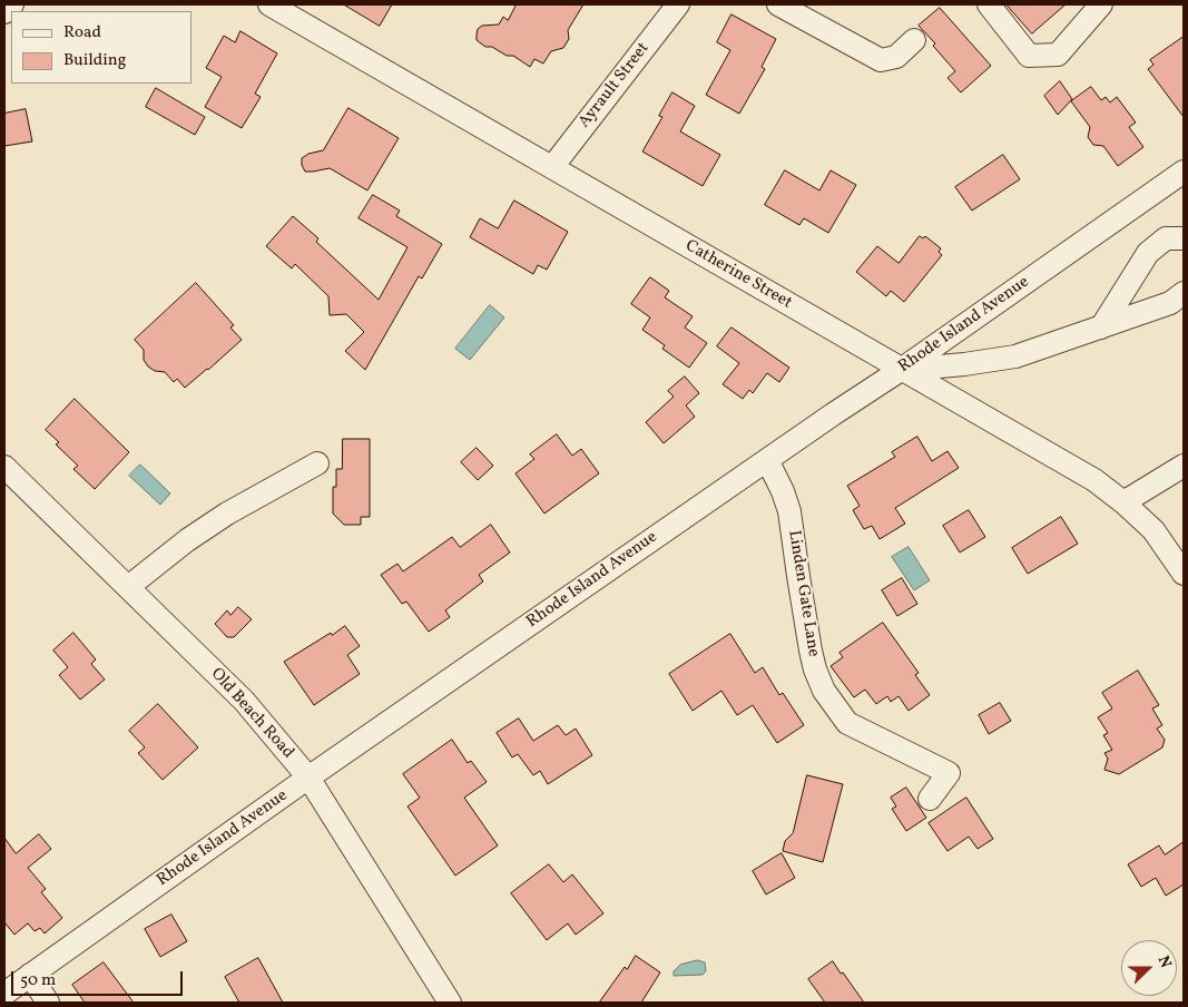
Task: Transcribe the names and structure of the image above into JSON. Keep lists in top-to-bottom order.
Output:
{
  "streets": {
    "street": [
      "Ayrault Street",
      "Catherine Street",
      "Rhode Island Avenue",
      "Linden Gate Lane",
      "Old Beach Road"
    ]
  },
  "crossings": [
    ["Ayrault Street", "Catherine Street"],
    ["Catherine Street", "Rhode Island Avenue"],
    ["Rhode Island Avenue", "Linden Gate Lane"],
    ["Rhode Island Avenue", "Old Beach Road"]
  ],
  "legend": ["Road", "Building"],
  "scale_bar": "50 m",
  "north": "right"
}
